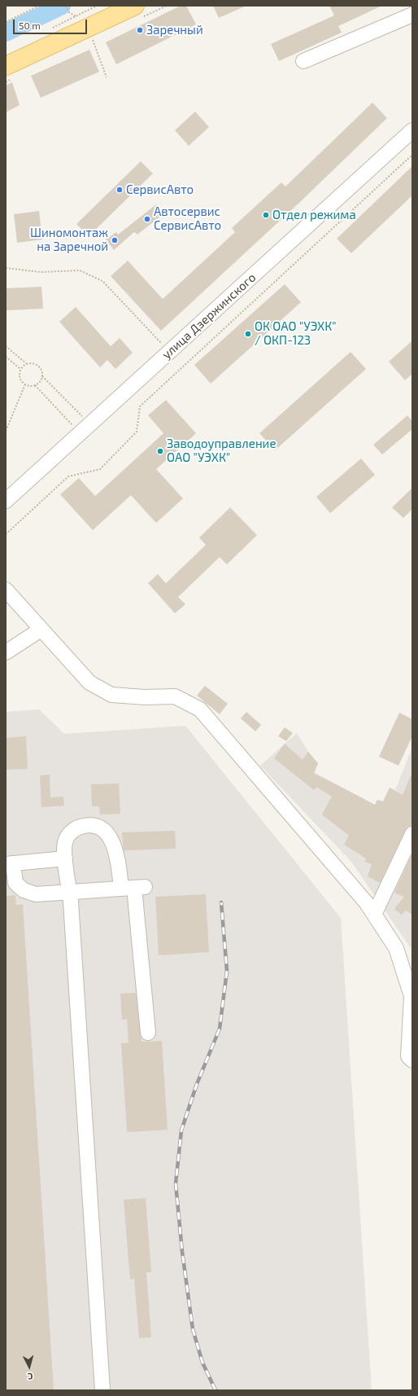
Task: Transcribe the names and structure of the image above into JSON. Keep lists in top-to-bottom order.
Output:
{
  "streets": {
    "street": ["улица Дзержинского"]
  },
  "places": [
    "Заречный",
    "СервисАвто",
    "Отдел режима",
    "Автосервис СервисАвто",
    "Шиномонтаж на Заречной",
    "ОК ОАО \"УЭХК\" / ОКП-123",
    "Заводоуправление ОАО \"УЭХК\""
  ],
  "scale_bar": "50 m",
  "north": "bottom"
}
